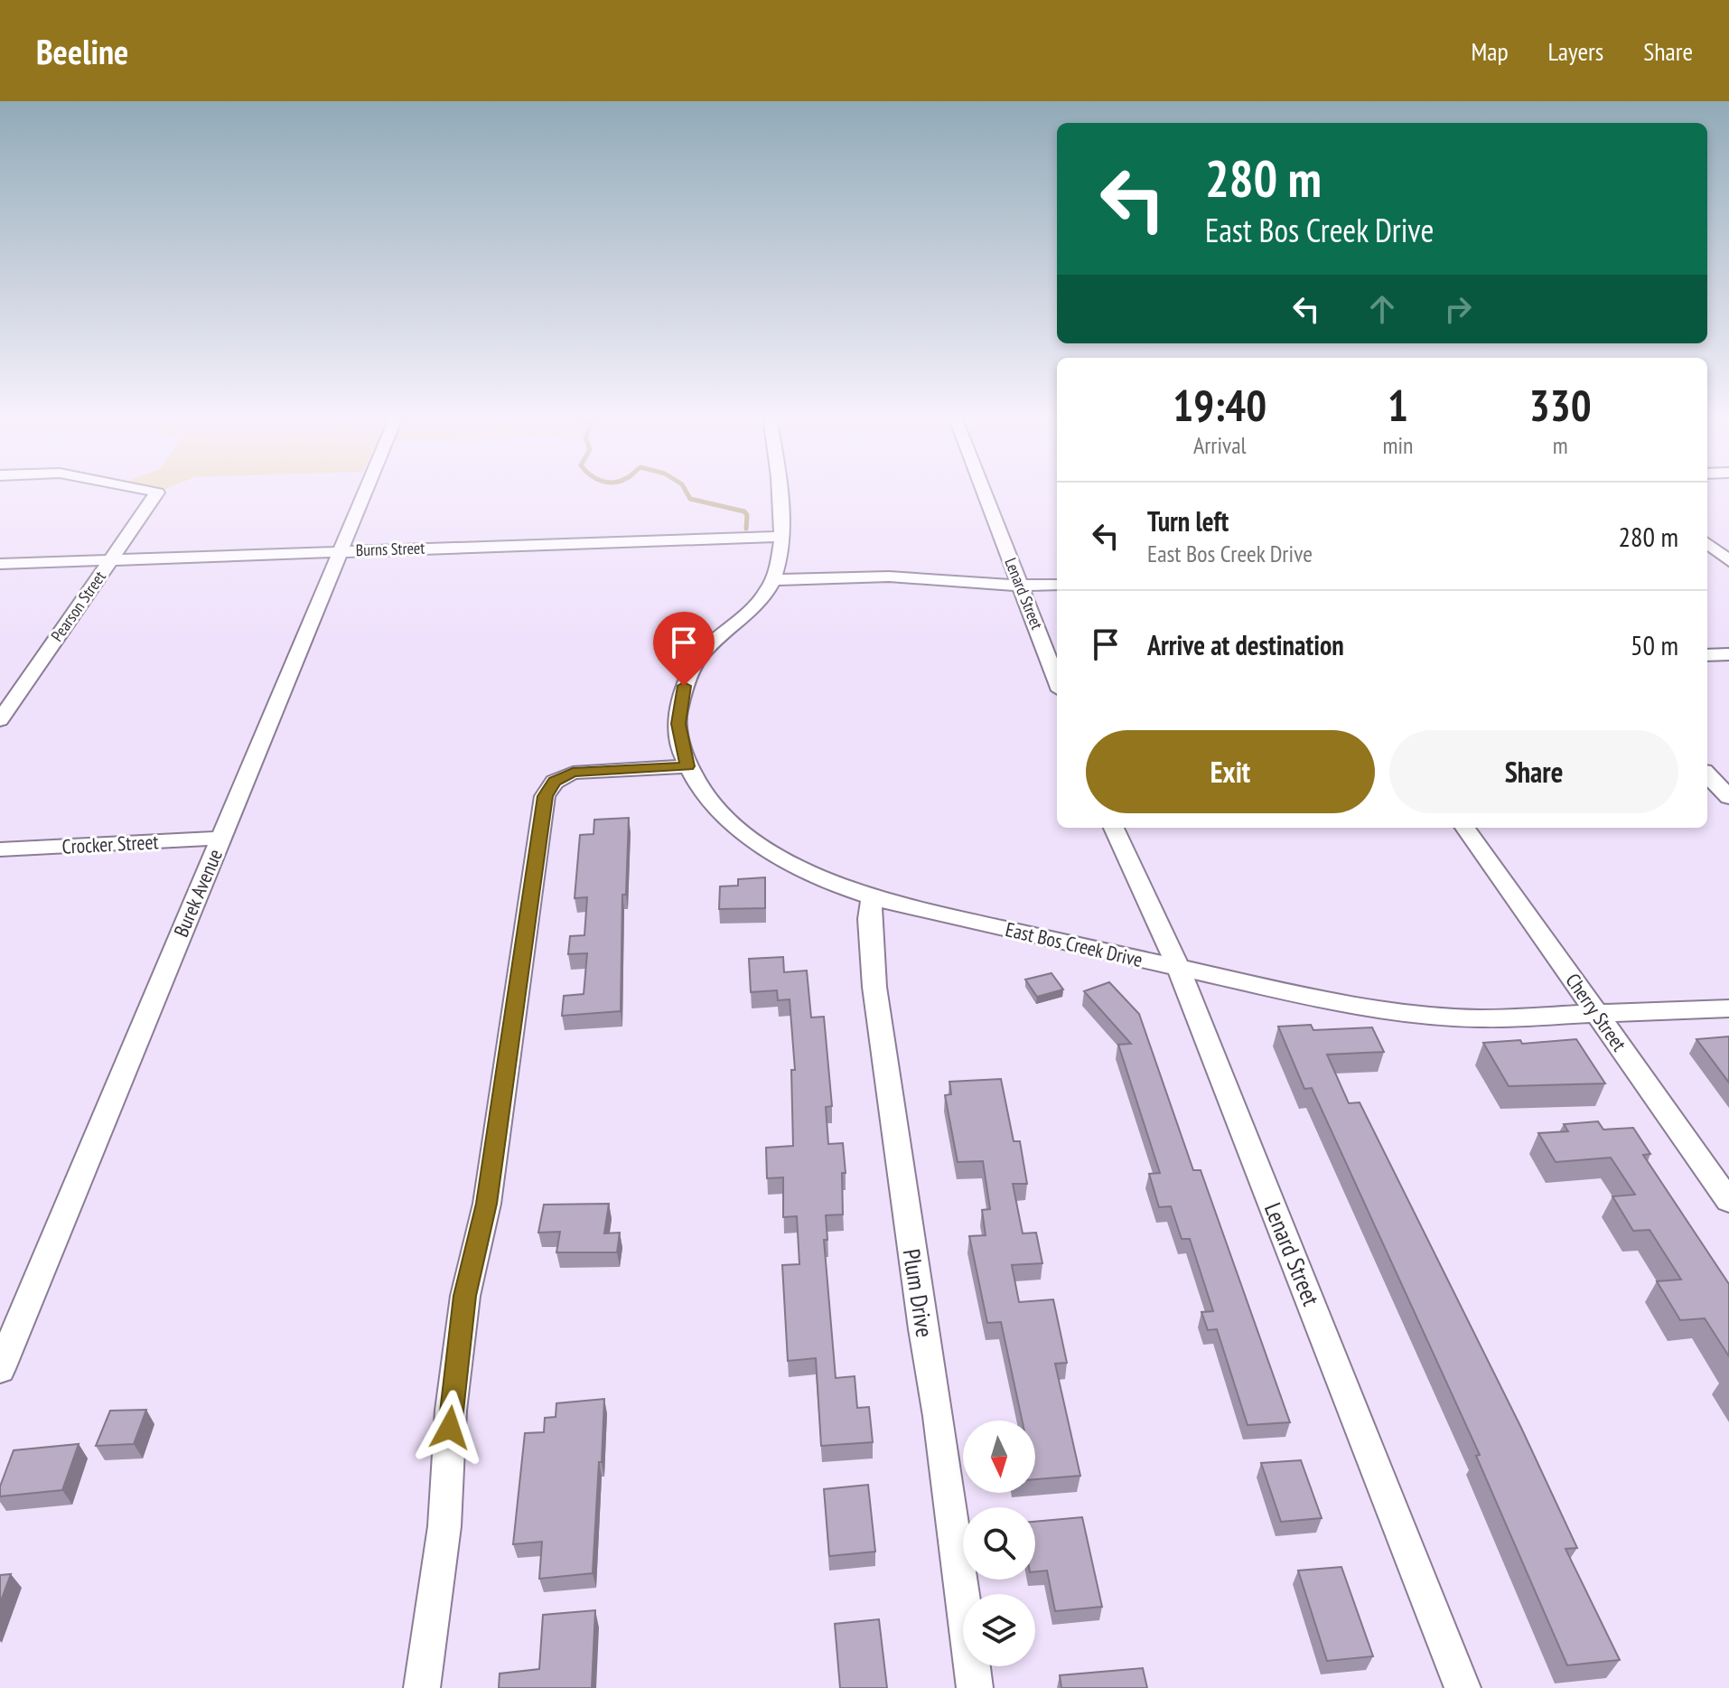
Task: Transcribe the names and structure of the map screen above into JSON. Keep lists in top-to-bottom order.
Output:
{
  "streets": {
    "street": [
      "Burns Street",
      "Lenard Street",
      "Pearson Street",
      "Crocker Street",
      "Burek Avenue",
      "East Bos Creek Drive",
      "Cherry Street",
      "Plum Drive"
    ]
  },
  "crossings": [
    ["Burns Street", "Pearson Street"],
    ["Burns Street", "Burek Avenue"],
    ["Lenard Street", "East Bos Creek Drive"],
    ["Crocker Street", "Burek Avenue"],
    ["East Bos Creek Drive", "Cherry Street"],
    ["East Bos Creek Drive", "Plum Drive"]
  ],
  "north": "bottom",
  "page": {
    "header": "Beeline",
    "nav": ["Map", "Layers", "Share"],
    "turn": ["280 m", "East Bos Creek Drive"],
    "eta": [
      "19:40",
      "Arrival",
      "1",
      "min",
      "330",
      "m"
    ],
    "list": [
      {
        "name": "Turn left",
        "note": "East Bos Creek Drive",
        "value": "280 m"
      },
      {
        "name": "Arrive at destination",
        "value": "50 m"
      }
    ],
    "buttons": ["Exit", "Share"]
  }
}
